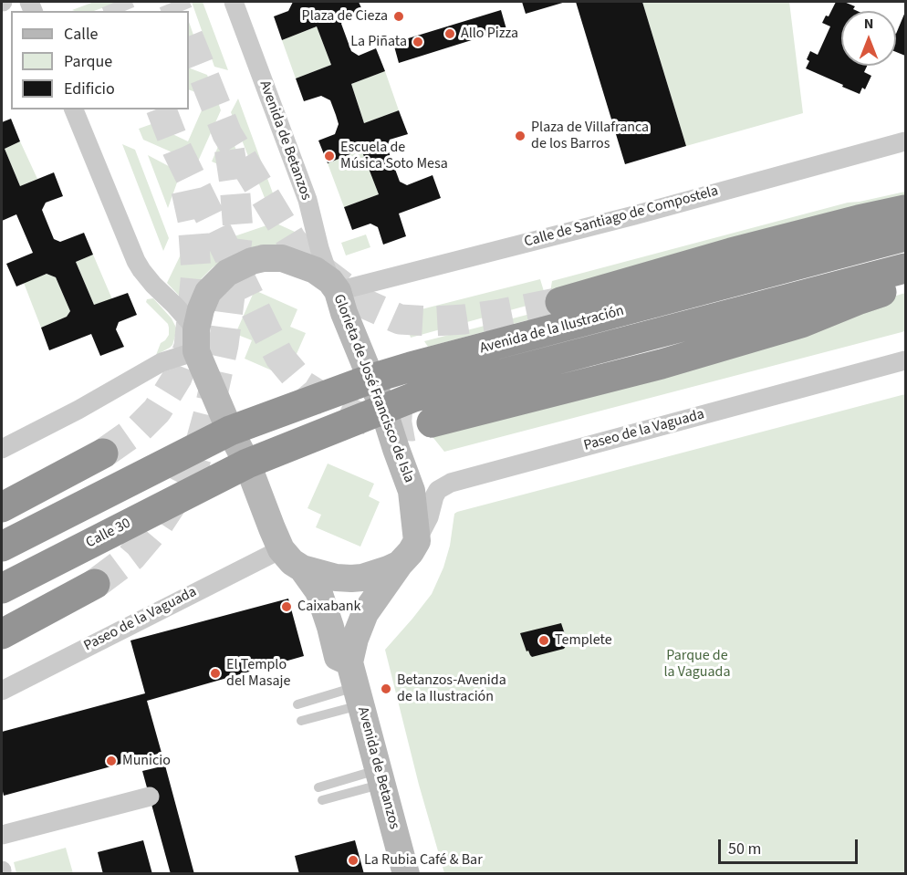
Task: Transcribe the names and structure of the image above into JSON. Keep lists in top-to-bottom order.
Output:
{
  "streets": {
    "highway": ["Avenida de la Ilustración", "Calle 30"],
    "street": [
      "Avenida de Betanzos",
      "Calle de Santiago de Compostela",
      "Glorieta de José Francisco de Isla",
      "Paseo de la Vaguada"
    ]
  },
  "crossings": [
    ["Avenida de Betanzos", "Calle de Santiago de Compostela"],
    ["Avenida de Betanzos", "Avenida de la Ilustración"],
    ["Avenida de Betanzos", "Glorieta de José Francisco de Isla"],
    ["Avenida de Betanzos", "Paseo de la Vaguada"],
    ["Calle de Santiago de Compostela", "Glorieta de José Francisco de Isla"],
    ["Avenida de la Ilustración", "Glorieta de José Francisco de Isla"],
    ["Avenida de la Ilustración", "Paseo de la Vaguada"],
    ["Avenida de la Ilustración", "Calle 30"],
    ["Glorieta de José Francisco de Isla", "Paseo de la Vaguada"]
  ],
  "parks": ["Parque de la Vaguada"],
  "places": [
    "Plaza de Cieza",
    "Allo Pizza",
    "La Piñata",
    "Plaza de Villafranca de los Barros",
    "Escuela de Música Soto Mesa",
    "Caixabank",
    "Templete",
    "El Templo del Masaje",
    "Betanzos-Avenida de la Ilustración",
    "Municio",
    "La Rubia Café & Bar"
  ],
  "legend": ["Calle", "Parque", "Edificio"],
  "scale_bar": "50 m",
  "north": "top"
}
